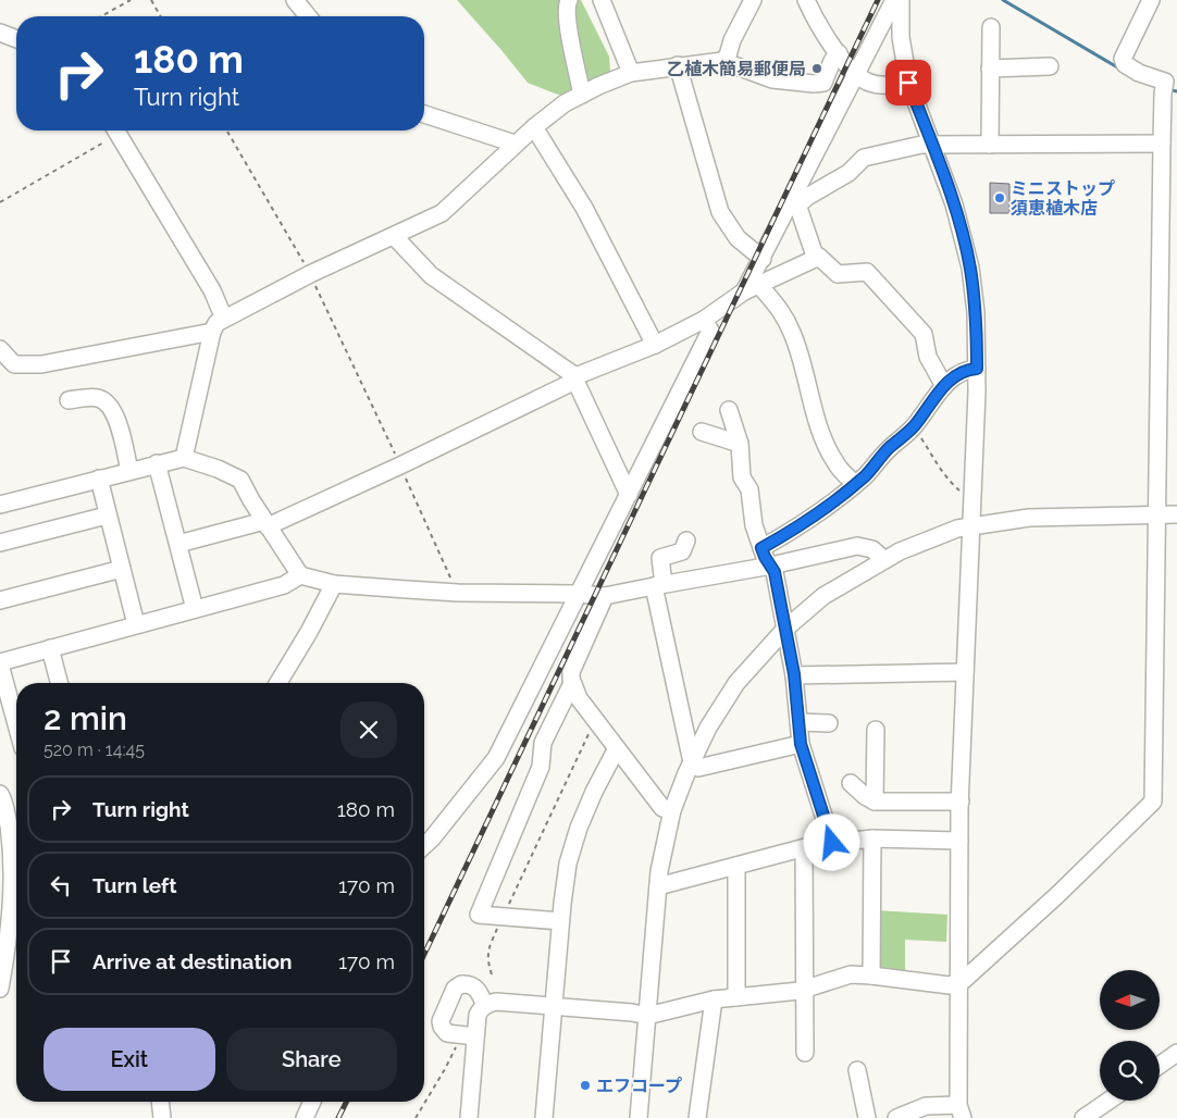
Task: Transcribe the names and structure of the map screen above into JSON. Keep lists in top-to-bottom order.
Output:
{
  "places": ["乙植木簡易郵便局", "ミニストップ 須恵植木店", "エフコープ"],
  "north": "left",
  "page": {
    "turn": ["180 m", "Turn right"],
    "heading": ["2 min", "520 m · 14:45"],
    "list": [
      {
        "name": "Turn right",
        "value": "180 m"
      },
      {
        "name": "Turn left",
        "value": "170 m"
      },
      {
        "name": "Arrive at destination",
        "value": "170 m"
      }
    ],
    "buttons": ["Exit", "Share"]
  }
}
